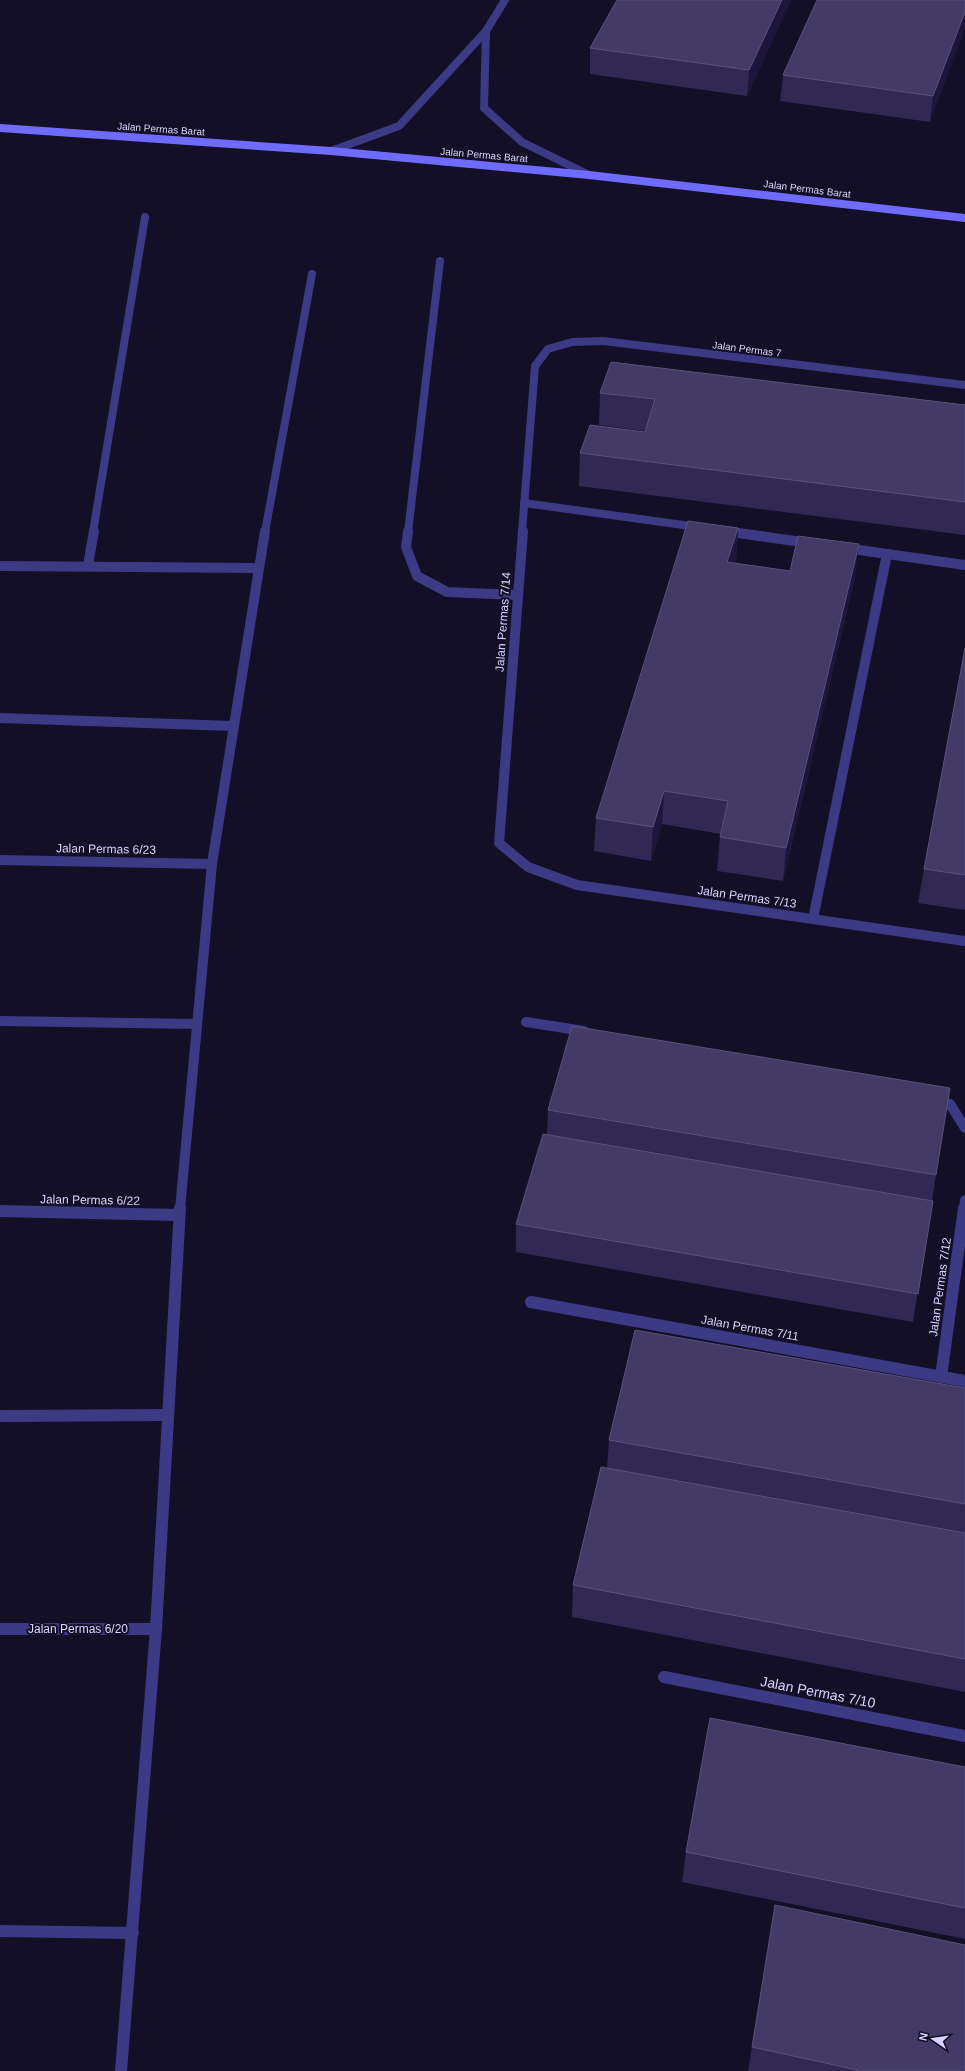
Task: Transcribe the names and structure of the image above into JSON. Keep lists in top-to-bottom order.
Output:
{
  "streets": {
    "main road": ["Jalan Permas Barat"],
    "street": [
      "Jalan Permas 7",
      "Jalan Permas 7/14",
      "Jalan Permas 6/23",
      "Jalan Permas 7/13",
      "Jalan Permas 6/22",
      "Jalan Permas 7/12",
      "Jalan Permas 7/11",
      "Jalan Permas 6/20",
      "Jalan Permas 7/10"
    ]
  },
  "crossings": [
    ["Jalan Permas 7", "Jalan Permas 7/14"],
    ["Jalan Permas 7/14", "Jalan Permas 7/13"],
    ["Jalan Permas 7/12", "Jalan Permas 7/11"]
  ],
  "north": "left"
}
